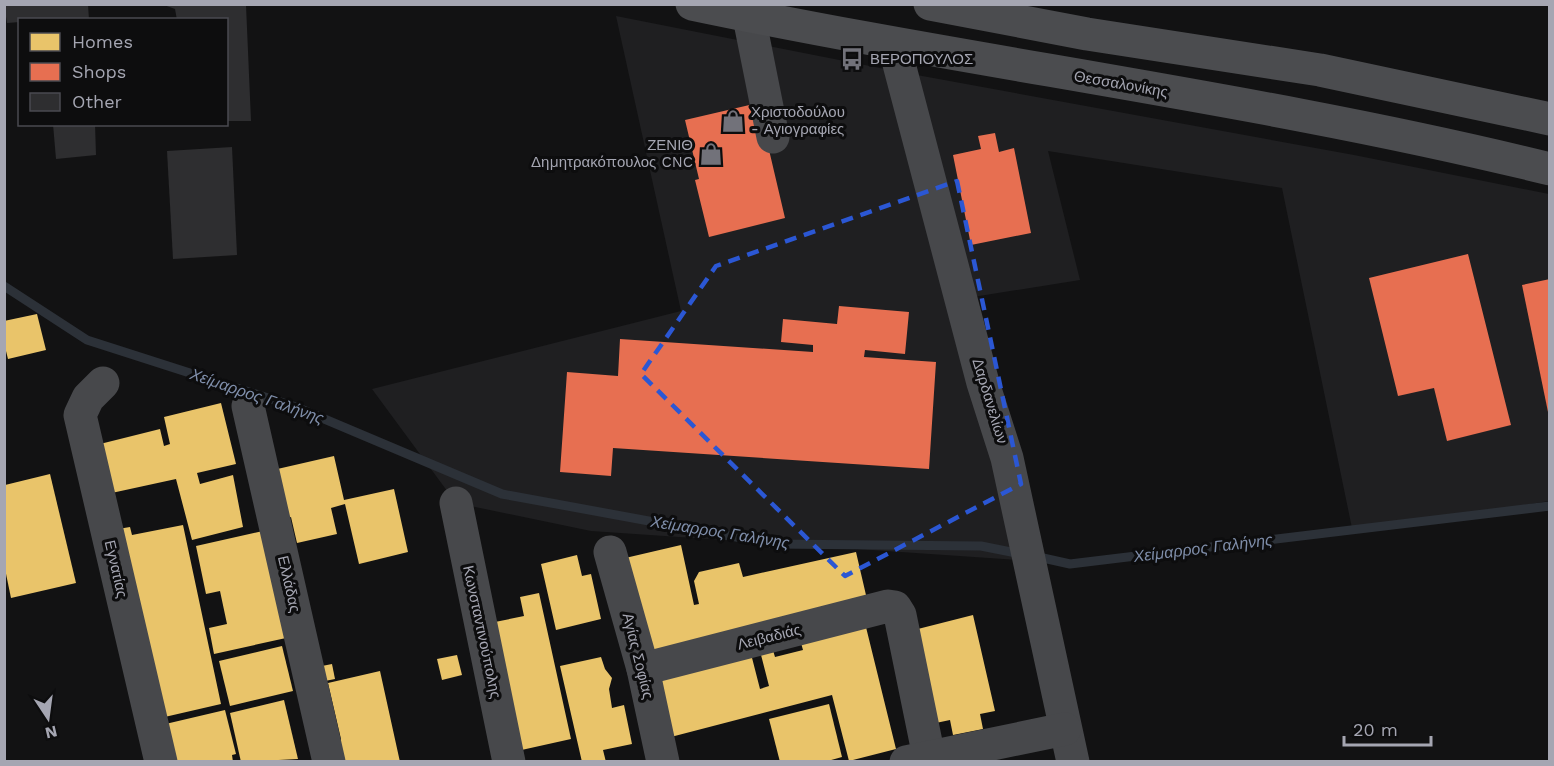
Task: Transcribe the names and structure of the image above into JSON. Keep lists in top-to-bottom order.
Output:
{
  "streets": {
    "main road": ["Θεσσαλονίκης"],
    "street": [
      "Δαρδανελίων",
      "Εγνατίας",
      "Ελλάδας",
      "Κωνσταντινούπολης",
      "Λειβαδιάς",
      "Αγίας Σοφίας"
    ]
  },
  "crossings": [
    ["Θεσσαλονίκης", "Δαρδανελίων"],
    ["Λειβαδιάς", "Αγίας Σοφίας"]
  ],
  "water": ["Χείμαρρος Γαλήνης"],
  "places": {
    "bus stop": ["ΒΕΡΟΠΟΥΛΟΣ"],
    "shop": ["Χριστοδούλου - Αγιογραφίες", "ΖΕΝΙΘ Δημητρακόπουλος CNC"]
  },
  "legend": ["Homes", "Shops", "Other"],
  "scale_bar": "20 m",
  "north": "bottom"
}
